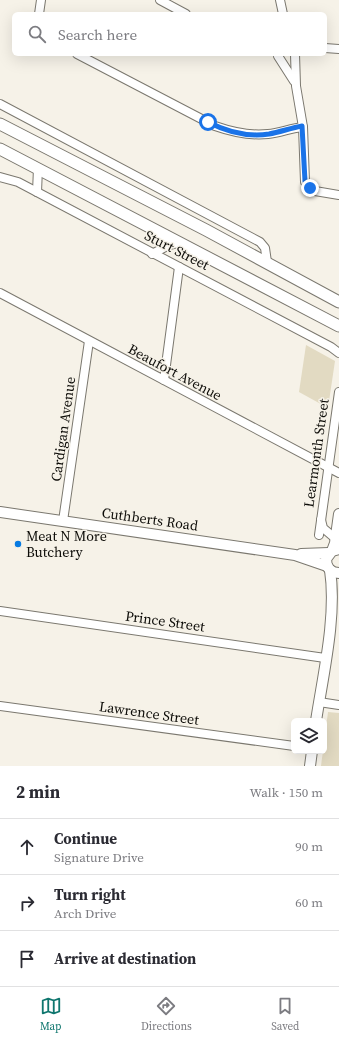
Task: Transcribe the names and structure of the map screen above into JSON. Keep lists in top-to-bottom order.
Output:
{
  "streets": {
    "main road": ["Sturt Street"],
    "street": [
      "Beaufort Avenue",
      "Cardigan Avenue",
      "Learmonth Street",
      "Cuthberts Road",
      "Prince Street",
      "Lawrence Street"
    ]
  },
  "crossings": [
    ["Beaufort Avenue", "Cardigan Avenue"],
    ["Beaufort Avenue", "Learmonth Street"],
    ["Cardigan Avenue", "Cuthberts Road"]
  ],
  "places": ["Meat N More Butchery"],
  "page": {
    "search": "Search here",
    "heading": ["2 min", "Walk · 150 m"],
    "list": [
      ["Continue", "Signature Drive", "90 m"],
      ["Turn right", "Arch Drive", "60 m"],
      "Arrive at destination"
    ],
    "nav": ["Map", "Directions", "Saved"]
  }
}
